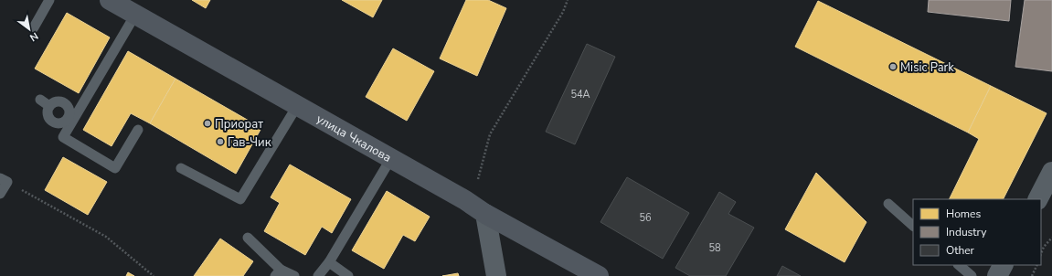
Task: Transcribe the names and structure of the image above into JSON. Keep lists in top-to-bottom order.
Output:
{
  "streets": {
    "main road": ["улица Чкалова"]
  },
  "places": ["Misic Park", "Приорат", "Гав-Чик"],
  "house_numbers": ["54А", "56", "58"],
  "legend": ["Homes", "Industry", "Other"],
  "north": "bottom right"
}
